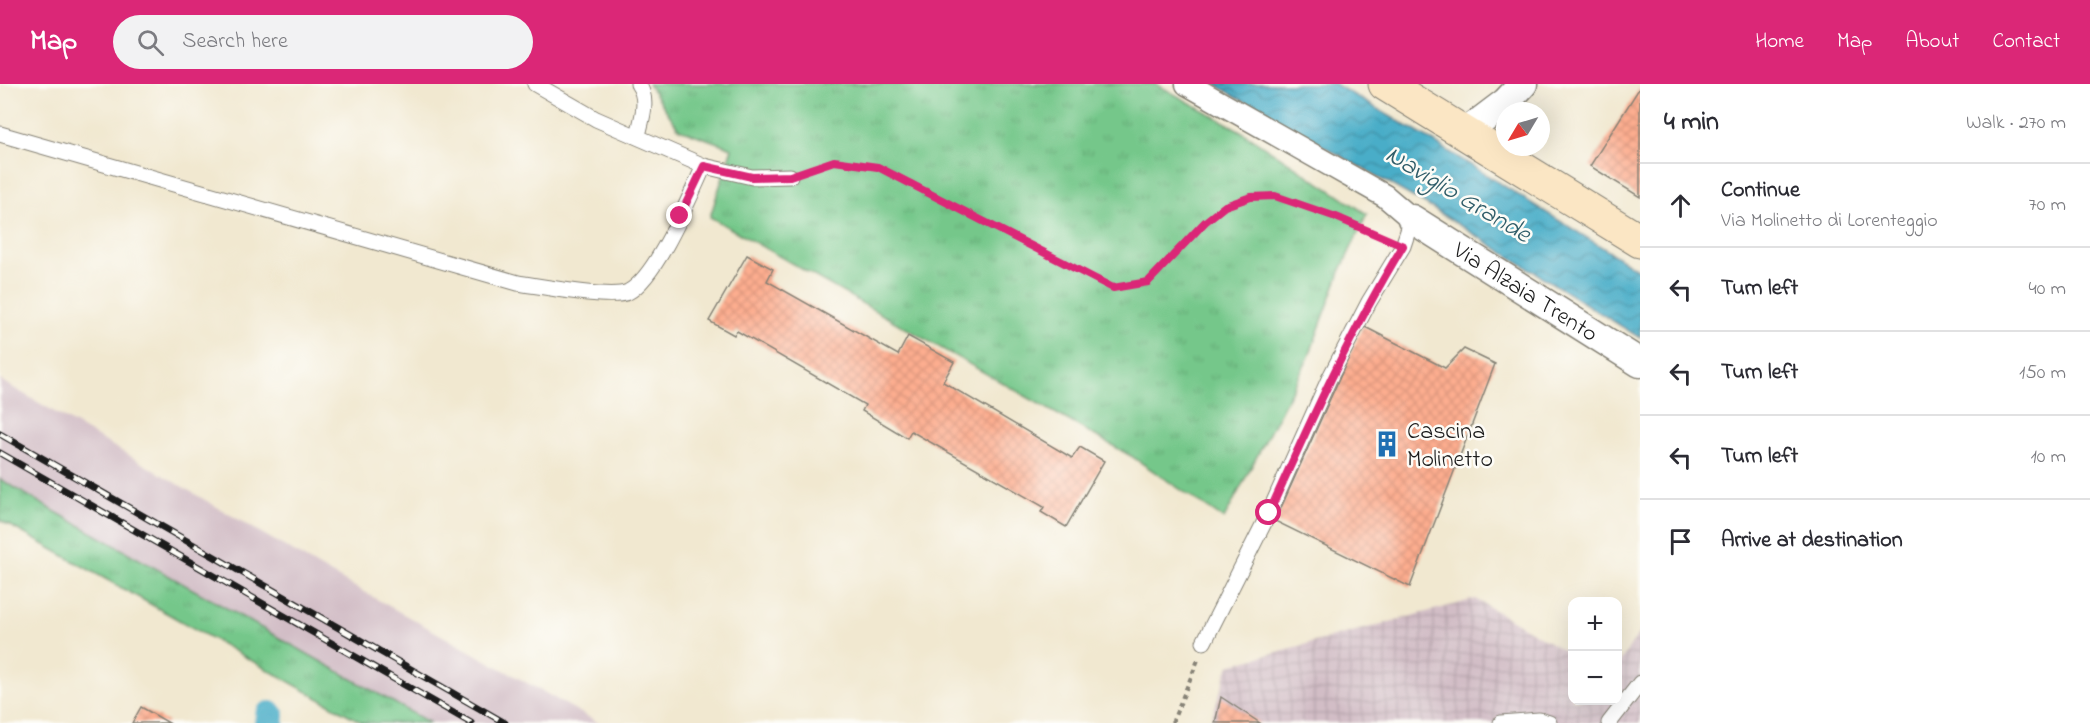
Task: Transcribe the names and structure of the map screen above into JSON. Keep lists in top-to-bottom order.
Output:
{
  "streets": {
    "street": ["Via Alzaia Trento"]
  },
  "water": ["Naviglio Grande"],
  "places": {
    "building": ["Cascina Molinetto"]
  },
  "north": "bottom left",
  "page": {
    "header": "Map",
    "search": "Search here",
    "nav": [
      "Home",
      "Map",
      "About",
      "Contact"
    ],
    "heading": ["4 min", "Walk · 270 m"],
    "list": [
      ["Continue", "Via Molinetto di Lorenteggio", "70 m"],
      ["Turn left", "40 m"],
      ["Turn left", "150 m"],
      ["Turn left", "10 m"],
      "Arrive at destination"
    ],
    "map_buttons": ["+", "−"]
  }
}
